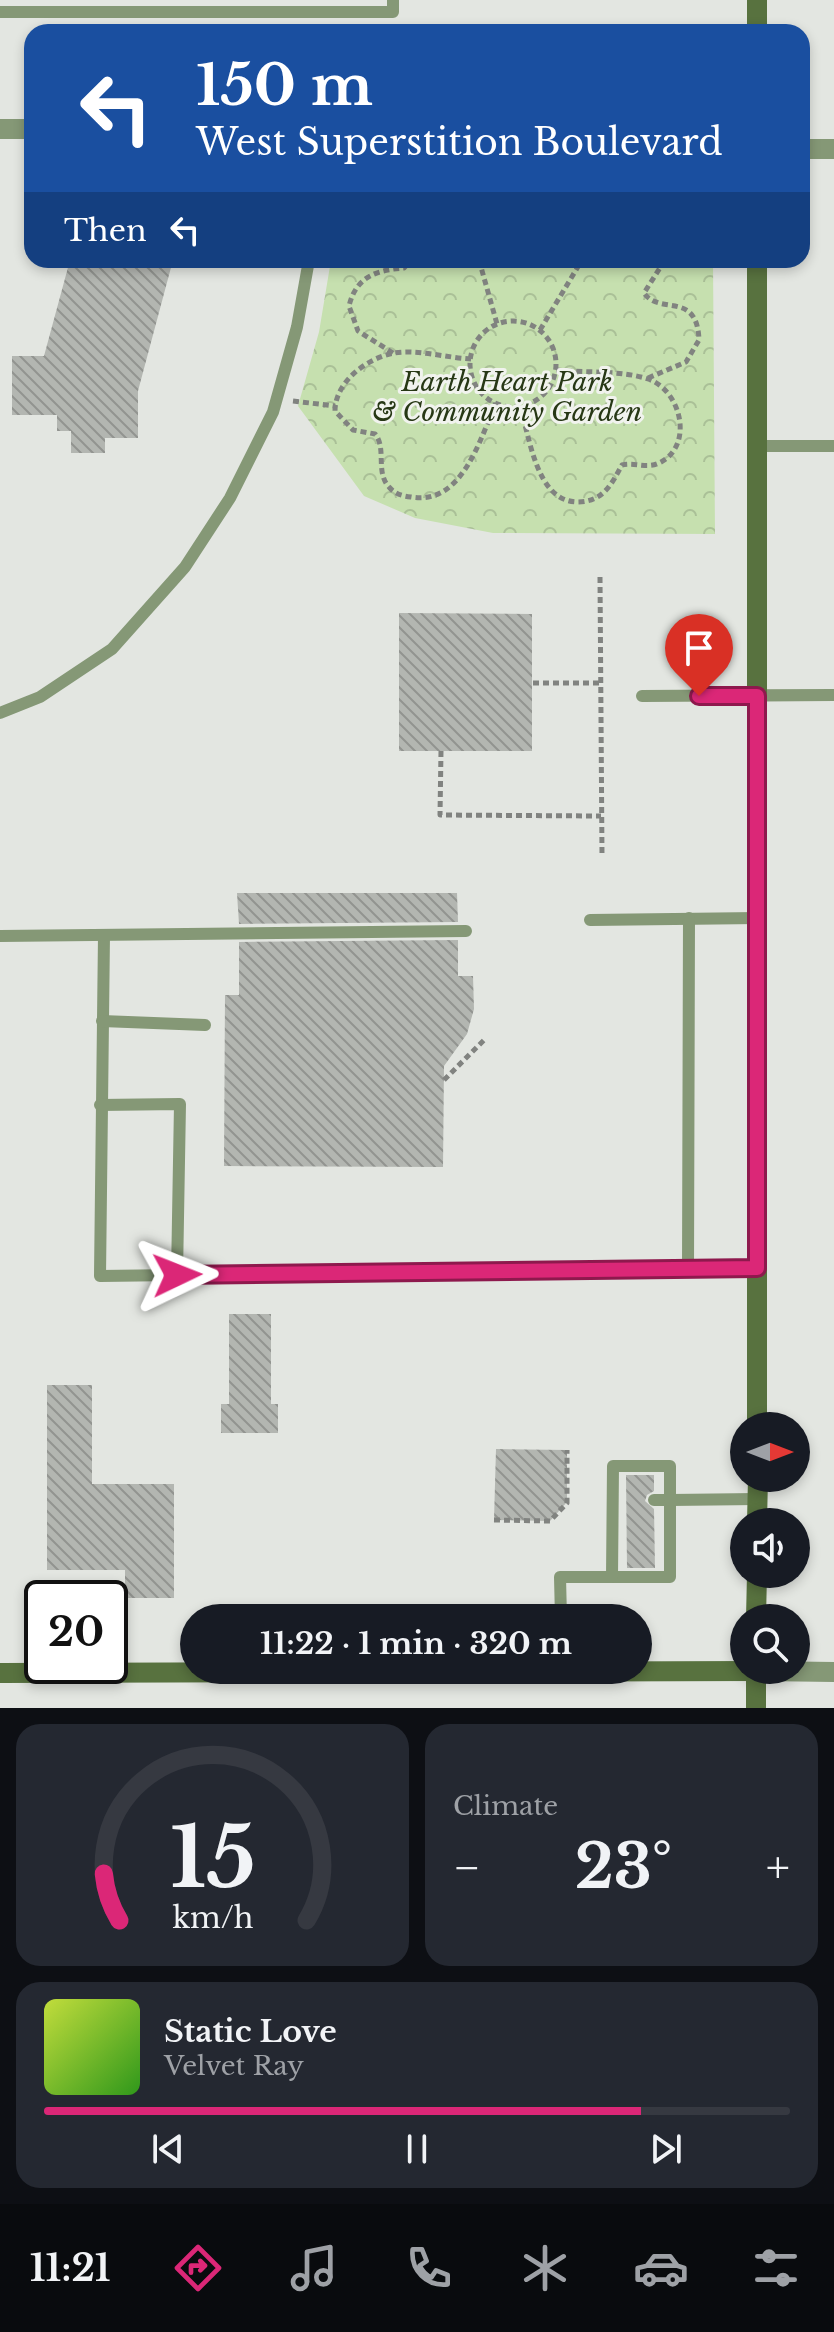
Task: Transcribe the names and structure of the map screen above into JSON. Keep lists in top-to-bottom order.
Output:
{
  "parks": ["Earth Heart Park & Community Garden"],
  "north": "right",
  "page": {
    "turn": ["150 m", "West Superstition Boulevard"],
    "then": "Then",
    "limit": "20",
    "trip": "11:22 · 1 min · 320 m",
    "tile": "Climate",
    "heat": ["−", "23°", "+"],
    "song": ["Static Love", "Velvet Ray"],
    "tabs": "11:21",
    "gauge": ["15", "km/h"]
  }
}
